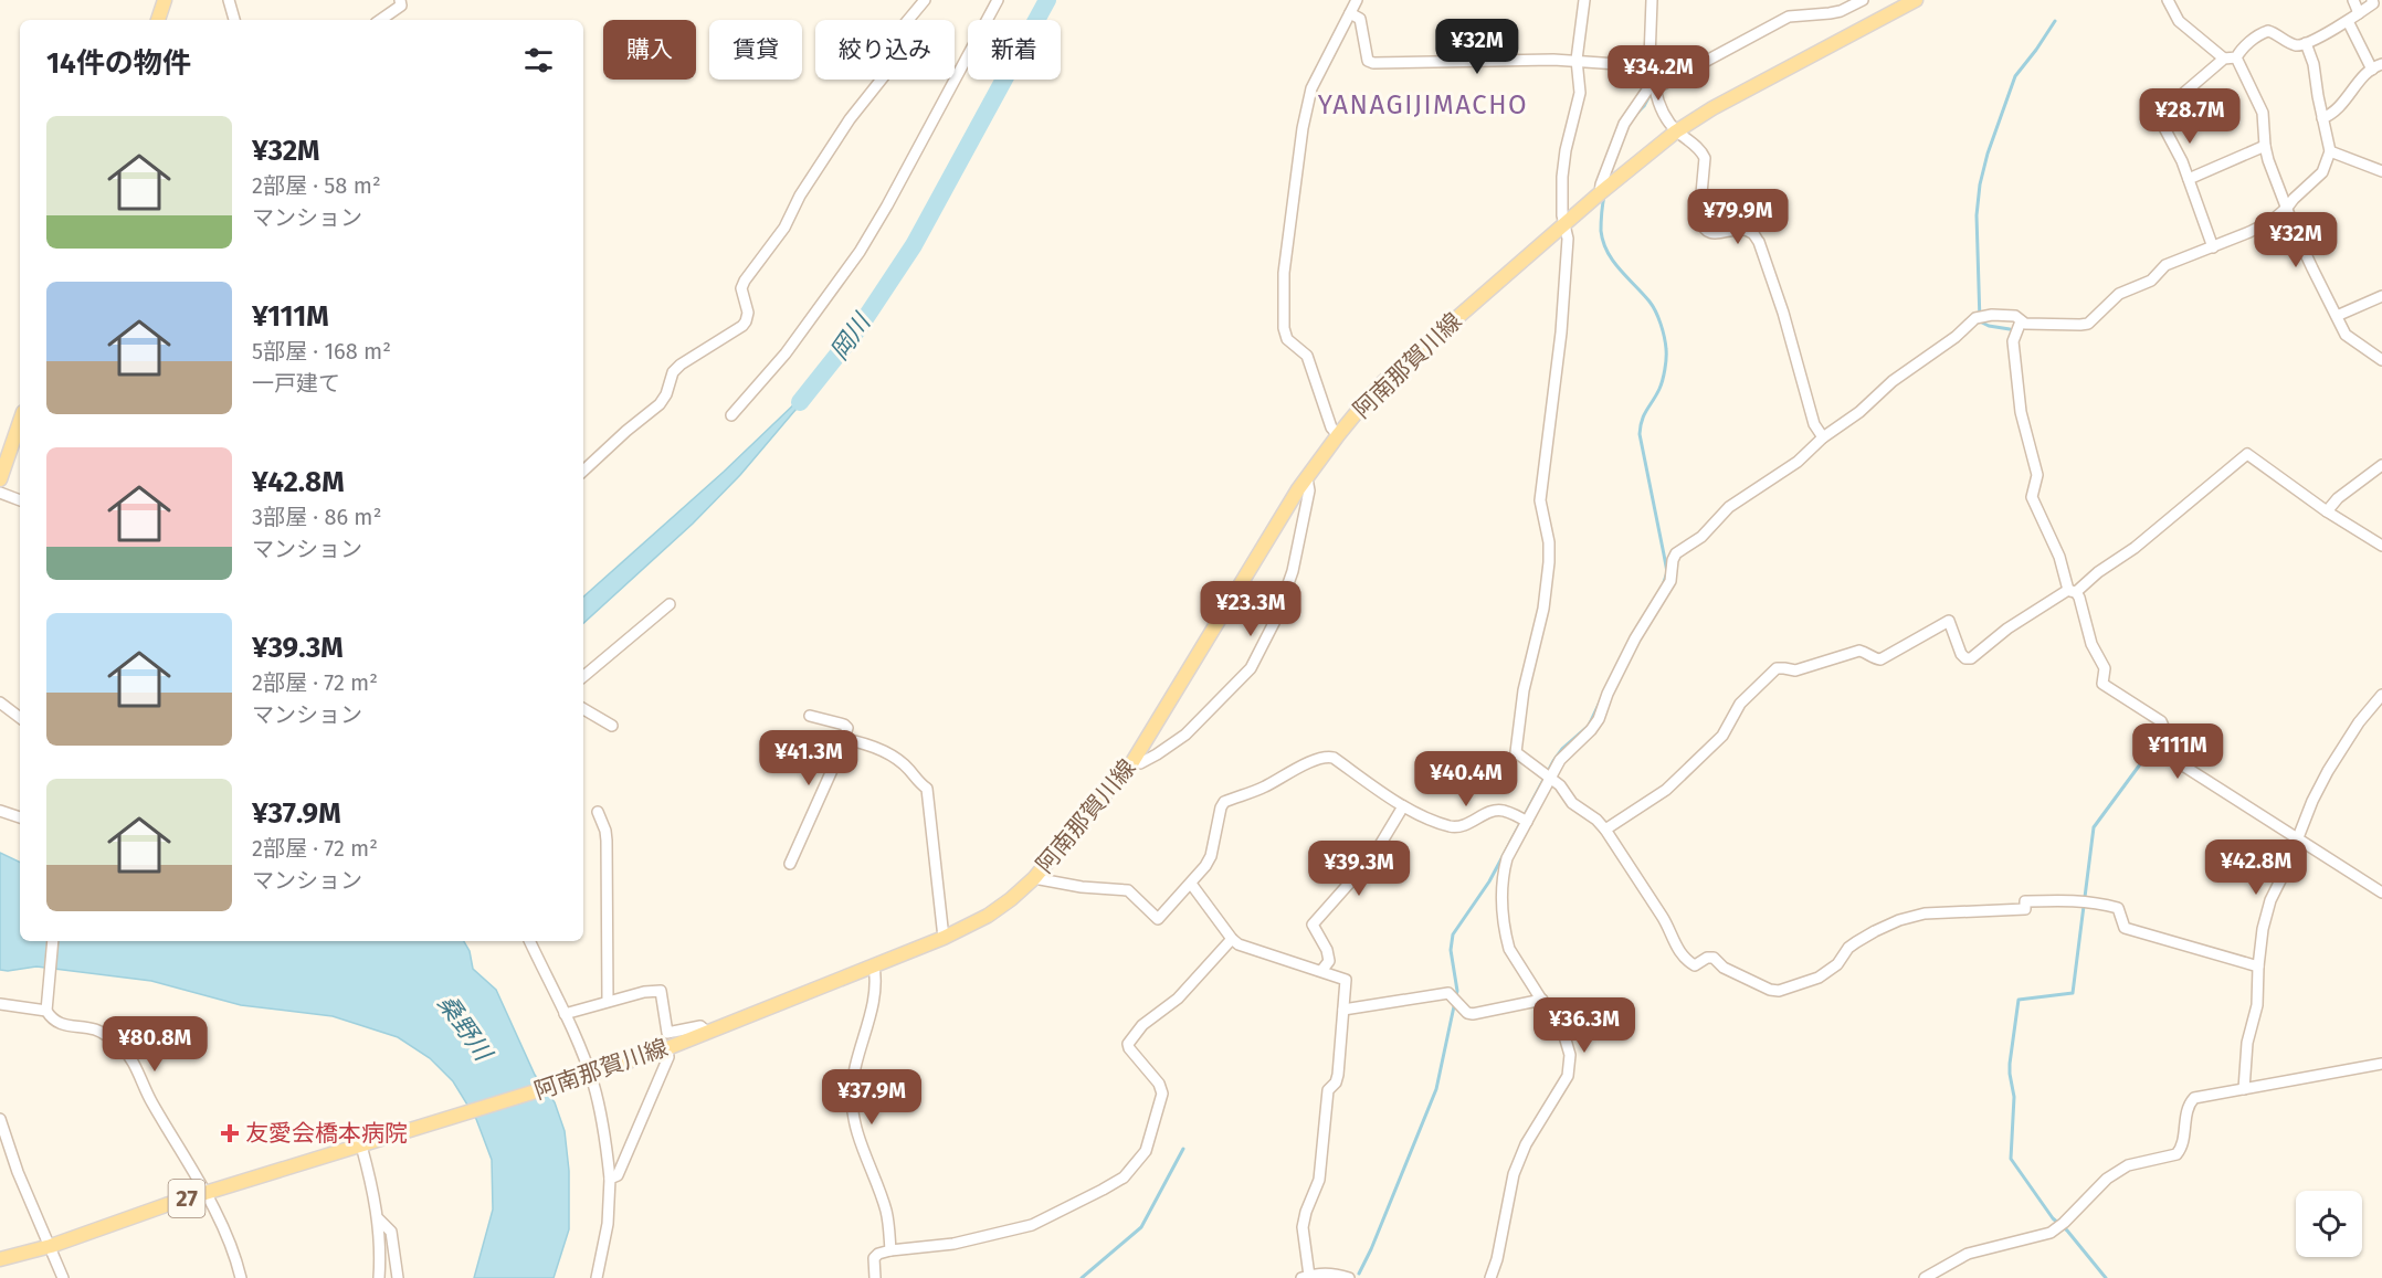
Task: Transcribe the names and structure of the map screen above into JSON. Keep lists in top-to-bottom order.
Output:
{
  "streets": {
    "main road": ["阿南那賀川線", "27"]
  },
  "districts": ["YANAGIJIMACHO"],
  "water": ["岡川", "桑野川"],
  "places": {
    "health": ["友愛会橋本病院"]
  },
  "page": {
    "price": [
      "¥32M",
      "¥34.2M",
      "¥28.7M",
      "¥79.9M",
      "¥32M",
      "¥23.3M",
      "¥111M",
      "¥41.3M",
      "¥40.4M",
      "¥42.8M",
      "¥39.3M",
      "¥36.3M",
      "¥80.8M",
      "¥37.9M"
    ],
    "chip": [
      "購入",
      "賃貸",
      "絞り込み",
      "新着"
    ],
    "heading": "14件の物件",
    "list": [
      {
        "name": "¥32M",
        "note": "2部屋 · 58 m² · マンション"
      },
      {
        "name": "¥111M",
        "note": "5部屋 · 168 m² · 一戸建て"
      },
      {
        "name": "¥42.8M",
        "note": "3部屋 · 86 m² · マンション"
      },
      {
        "name": "¥39.3M",
        "note": "2部屋 · 72 m² · マンション"
      },
      {
        "name": "¥37.9M",
        "note": "2部屋 · 72 m² · マンション"
      }
    ]
  }
}
